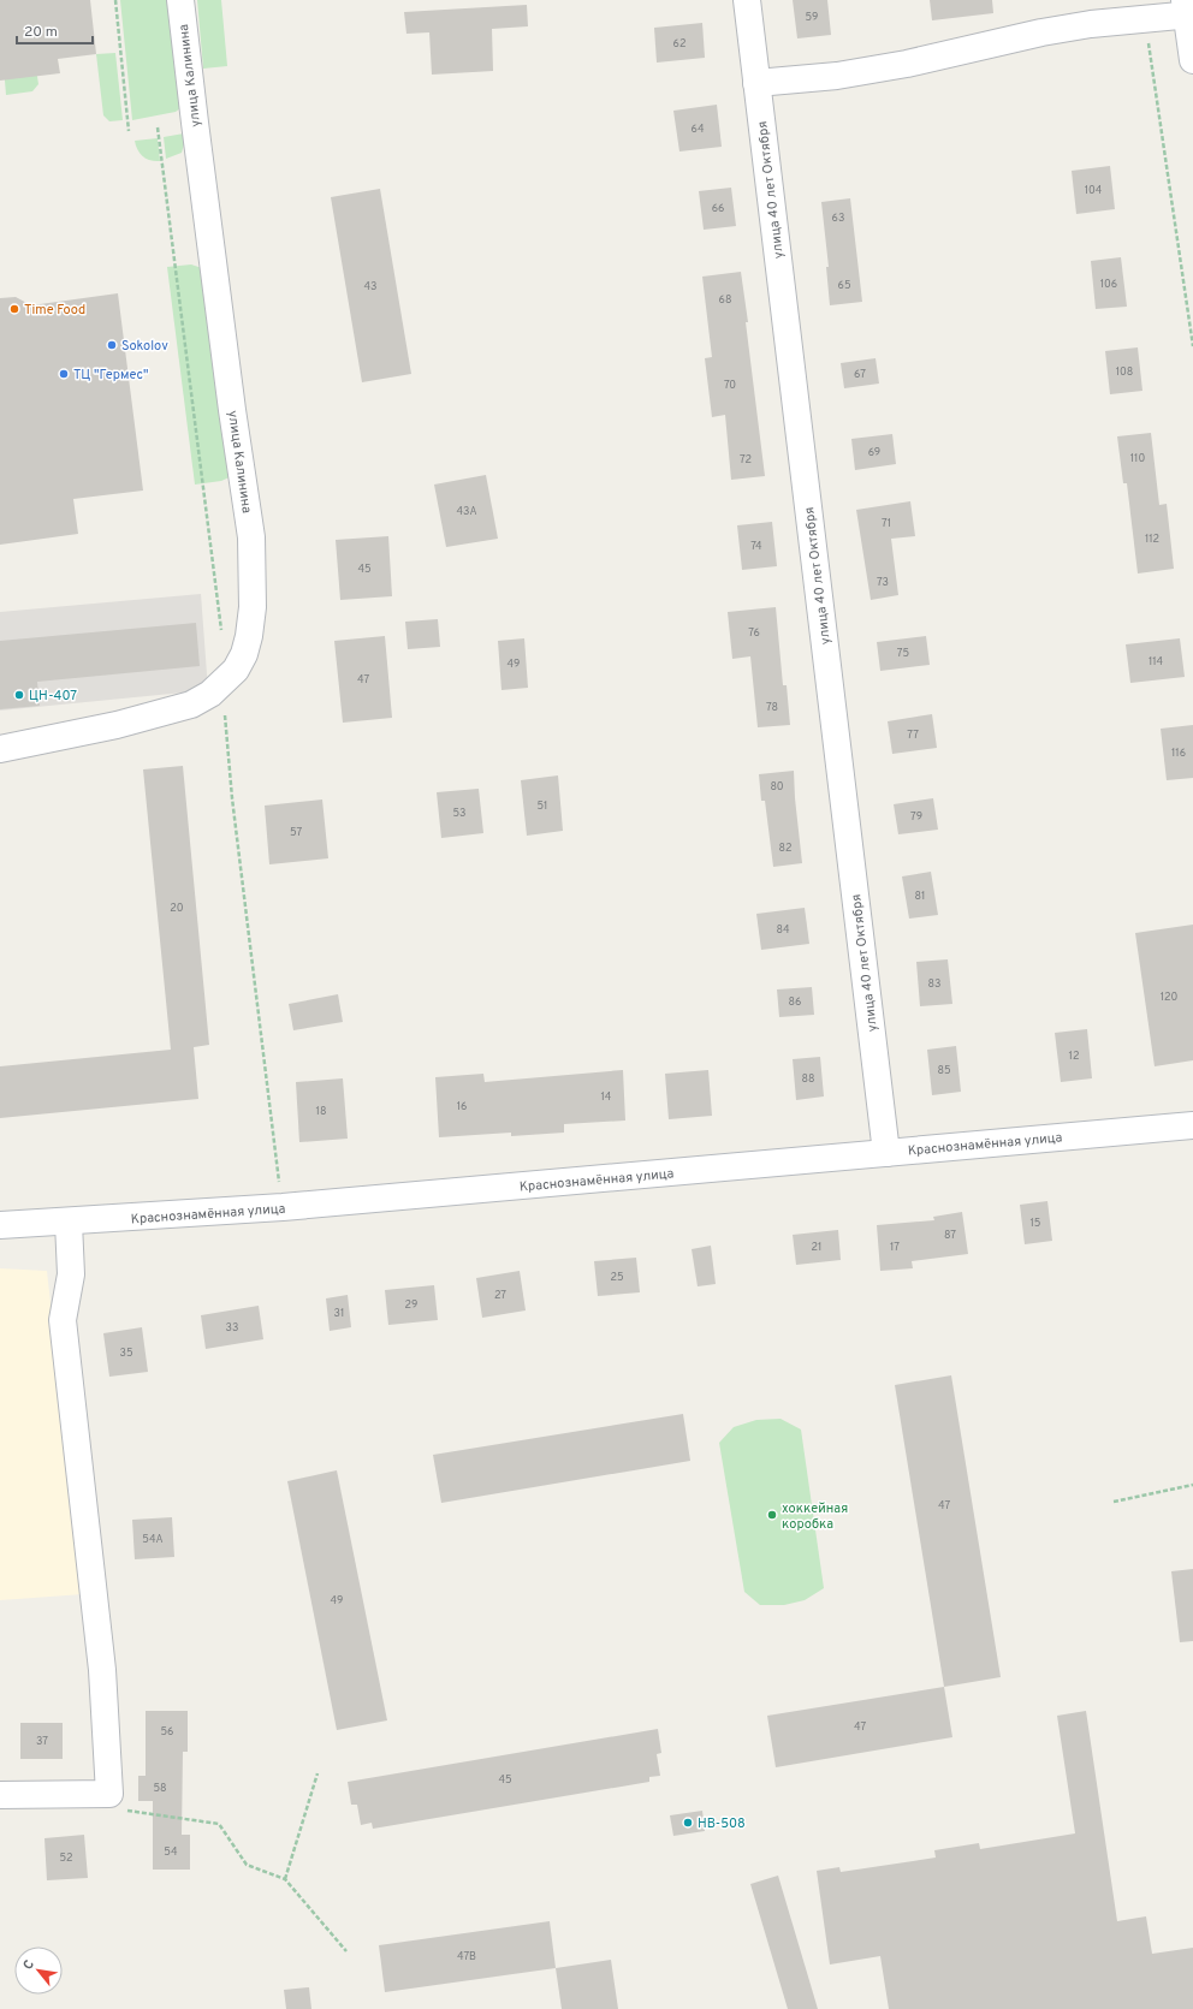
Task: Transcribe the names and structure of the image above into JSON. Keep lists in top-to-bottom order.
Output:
{
  "streets": {
    "street": ["улица Калинина", "улица 40 лет Октября", "Краснознамённая улица"]
  },
  "crossings": [
    ["улица 40 лет Октября", "Краснознамённая улица"]
  ],
  "places": [
    "Time Food",
    "Sokolov",
    "ТЦ \"Гермес\"",
    "ЦН-407",
    "хоккейная коробка",
    "НВ-508"
  ],
  "house_numbers": [
    "59",
    "62",
    "64",
    "104",
    "66",
    "63",
    "106",
    "65",
    "43",
    "68",
    "108",
    "67",
    "70",
    "69",
    "110",
    "72",
    "43А",
    "71",
    "112",
    "74",
    "45",
    "73",
    "76",
    "75",
    "114",
    "49",
    "47",
    "78",
    "77",
    "116",
    "80",
    "51",
    "53",
    "79",
    "57",
    "82",
    "81",
    "20",
    "84",
    "83",
    "120",
    "86",
    "12",
    "85",
    "88",
    "14",
    "16",
    "18",
    "15",
    "87",
    "21",
    "17",
    "25",
    "27",
    "29",
    "31",
    "33",
    "35",
    "47",
    "54А",
    "49",
    "47",
    "56",
    "37",
    "45",
    "58",
    "54",
    "52",
    "47В"
  ],
  "scale_bar": "20 m",
  "north": "top left"
}
